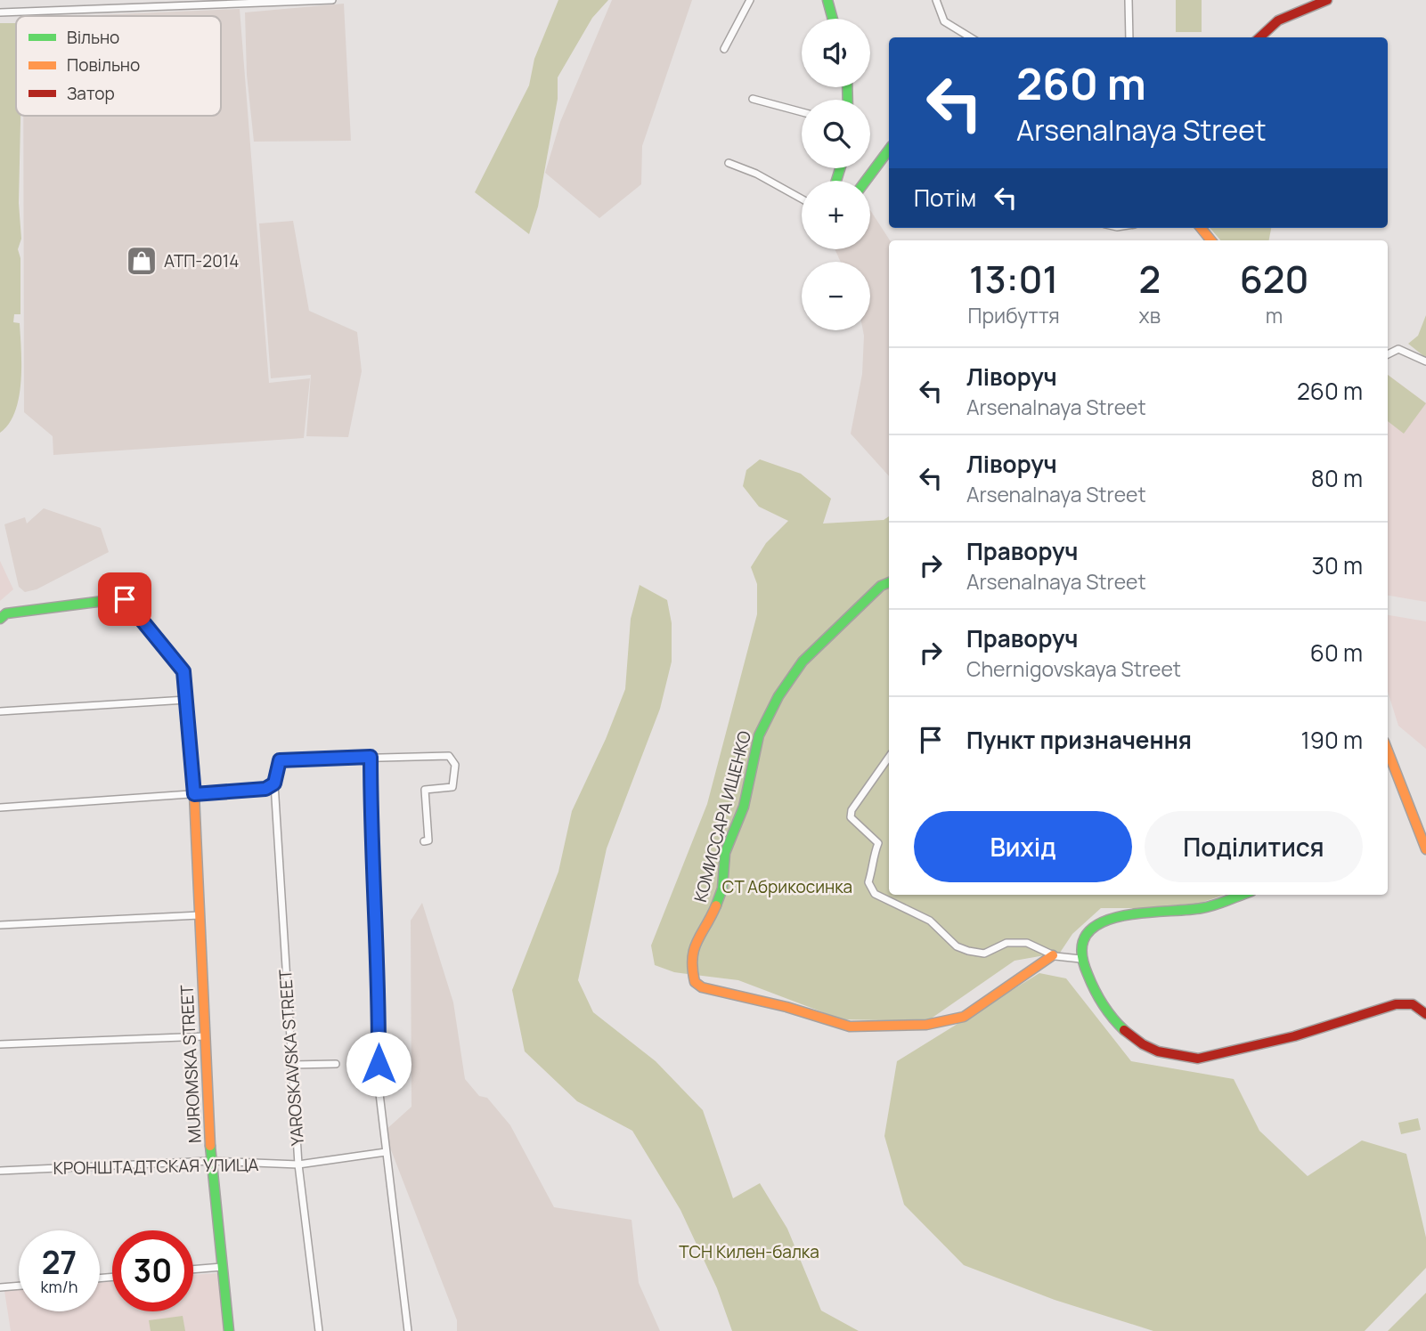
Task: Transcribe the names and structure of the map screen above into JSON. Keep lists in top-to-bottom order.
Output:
{
  "streets": {
    "street": [
      "КОМИССАРА ИЩЕНКО",
      "YAROSKAVSKA STREET",
      "MUROMSKA STREET",
      "КРОНШТАДТСКАЯ УЛИЦА"
    ]
  },
  "crossings": [
    ["YAROSKAVSKA STREET", "КРОНШТАДТСКАЯ УЛИЦА"],
    ["MUROMSKA STREET", "КРОНШТАДТСКАЯ УЛИЦА"]
  ],
  "parks": ["СТ Абрикосинка", "ТСН Килен-балка"],
  "places": {
    "shop": ["АТП-2014"]
  },
  "legend": ["Вільно", "Повільно", "Затор"],
  "page": {
    "map_buttons": ["+", "−"],
    "turn": ["260 m", "Arsenalnaya Street"],
    "then": "Потім",
    "eta": [
      "13:01",
      "Прибуття",
      "2",
      "хв",
      "620",
      "m"
    ],
    "list": [
      {
        "name": "Ліворуч",
        "note": "Arsenalnaya Street",
        "value": "260 m"
      },
      {
        "name": "Ліворуч",
        "note": "Arsenalnaya Street",
        "value": "80 m"
      },
      {
        "name": "Праворуч",
        "note": "Arsenalnaya Street",
        "value": "30 m"
      },
      {
        "name": "Праворуч",
        "note": "Chernigovskaya Street",
        "value": "60 m"
      },
      {
        "name": "Пункт призначення",
        "value": "190 m"
      }
    ],
    "buttons": ["Вихід", "Поділитися"],
    "speed": "27 km/h",
    "limit": "30"
  }
}
